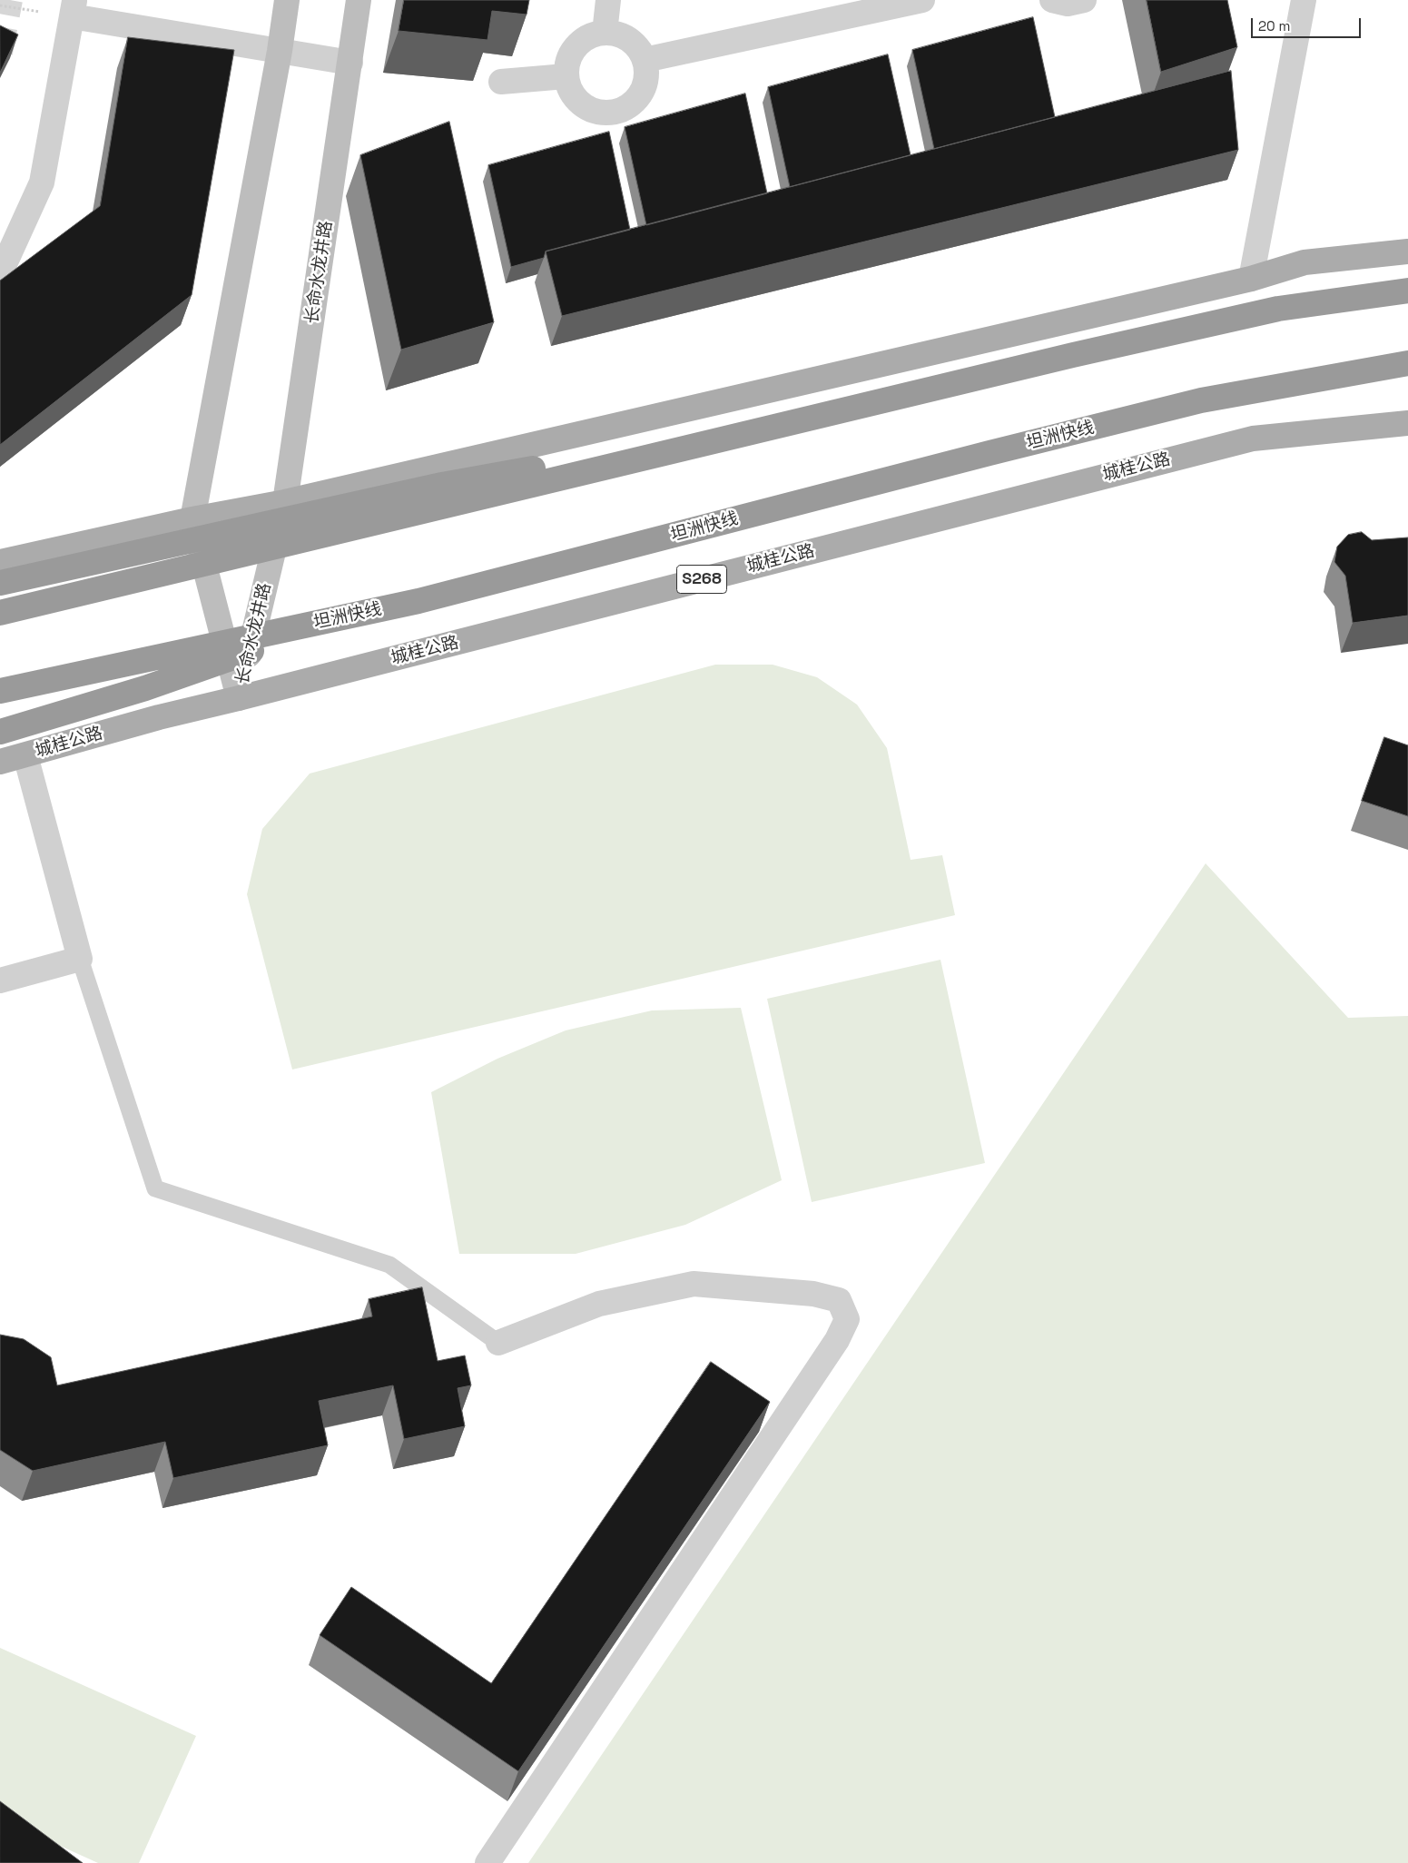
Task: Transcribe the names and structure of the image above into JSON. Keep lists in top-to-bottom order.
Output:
{
  "streets": {
    "highway": ["坦洲快线"],
    "main road": ["城桂公路", "S268"],
    "street": ["长命水龙井路"]
  },
  "crossings": [
    ["长命水龙井路", "城桂公路"]
  ],
  "scale_bar": "20 m"
}
